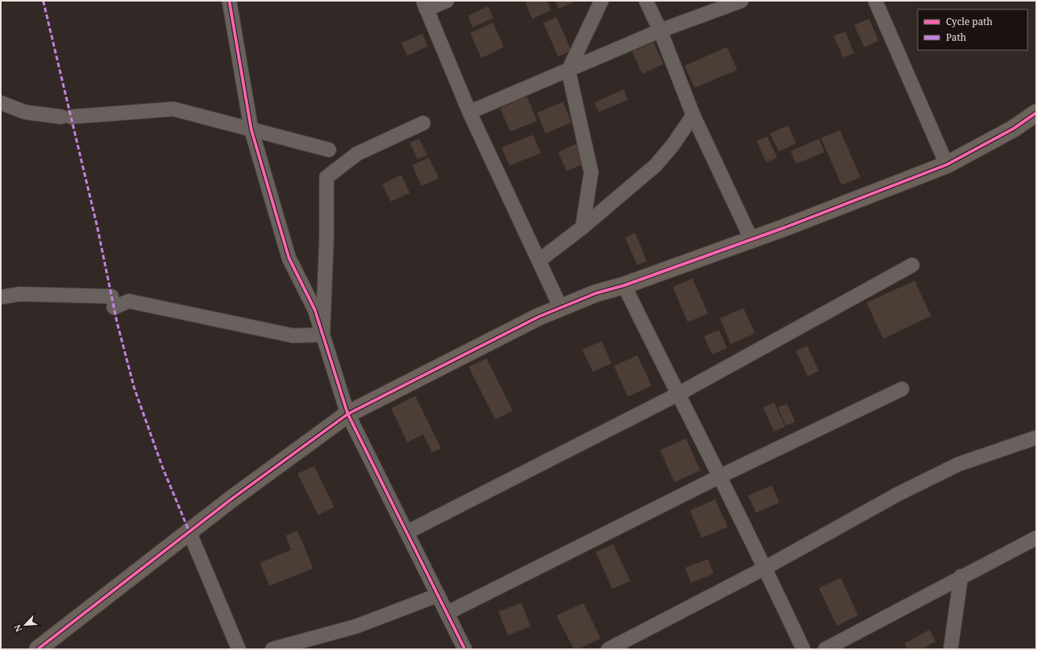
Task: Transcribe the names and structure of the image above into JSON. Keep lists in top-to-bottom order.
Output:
{
  "legend": ["Cycle path", "Path"],
  "north": "bottom left"
}
